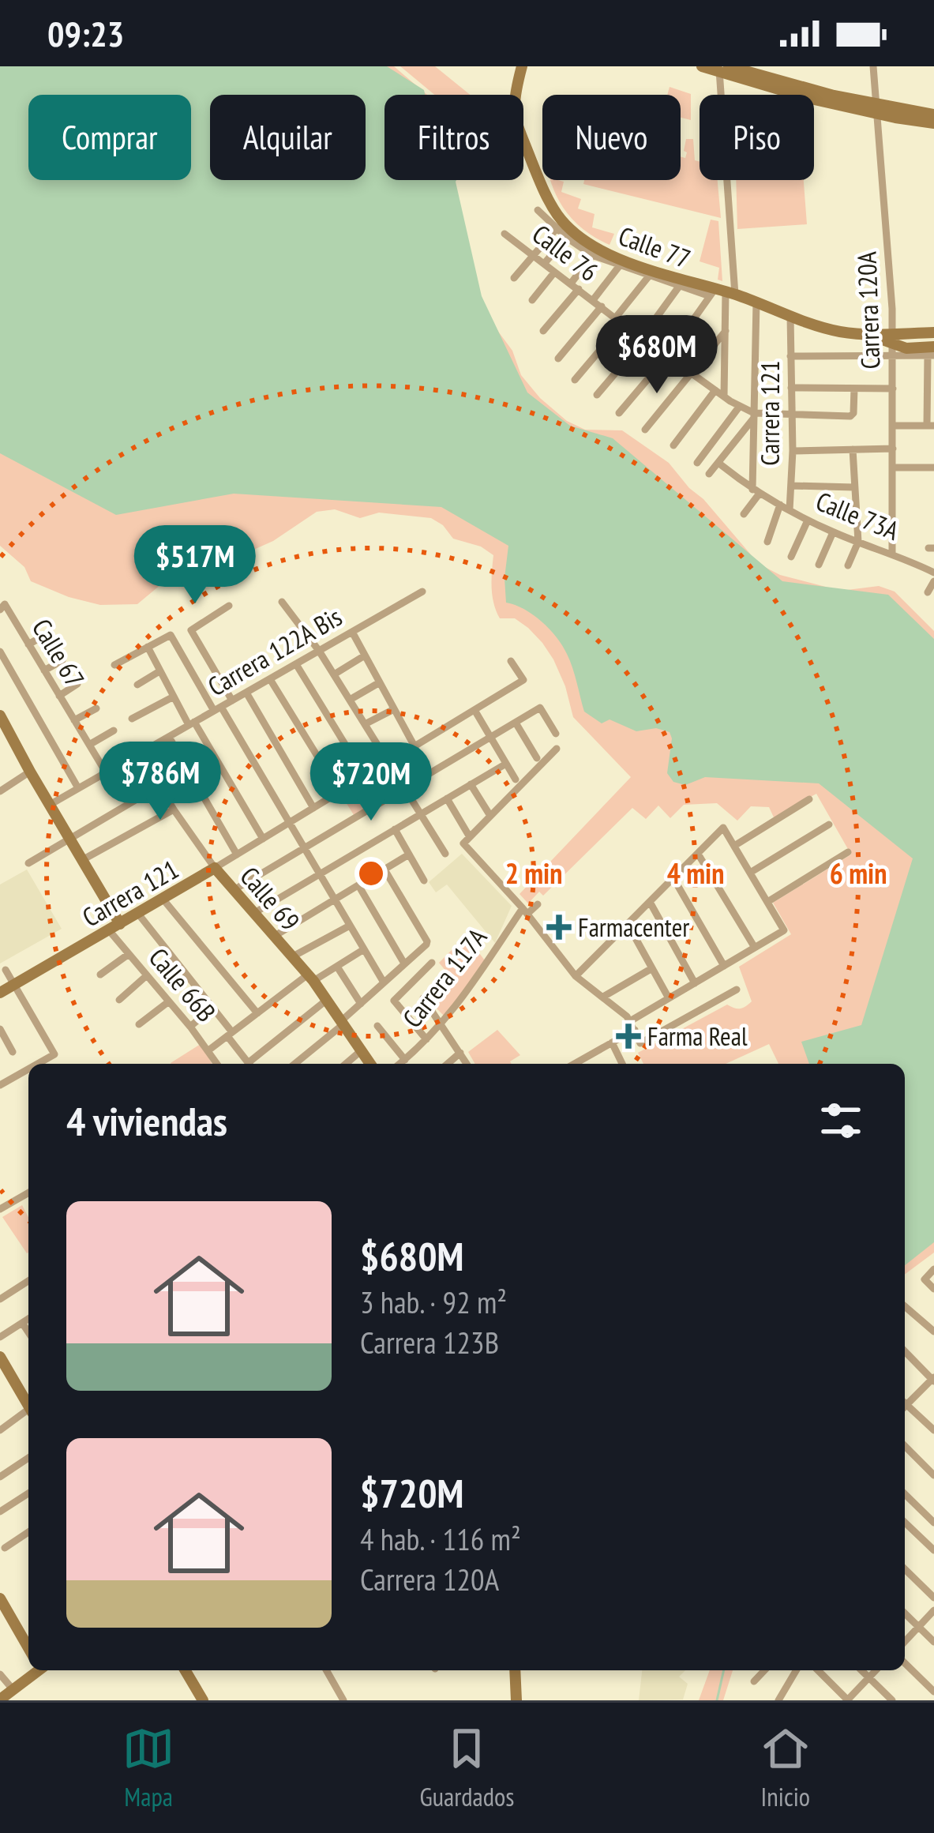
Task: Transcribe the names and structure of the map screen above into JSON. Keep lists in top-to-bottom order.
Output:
{
  "streets": {
    "street": [
      "Calle 77",
      "Calle 76",
      "Carrera 120A",
      "Carrera 121",
      "Calle 73A",
      "Carrera 122A Bis",
      "Calle 67",
      "Calle 69",
      "Carrera 117A",
      "Calle 66B"
    ]
  },
  "crossings": [
    ["Calle 77", "Carrera 120A"],
    ["Calle 77", "Carrera 121"],
    ["Calle 76", "Carrera 121"],
    ["Carrera 120A", "Calle 73A"],
    ["Carrera 121", "Calle 73A"],
    ["Carrera 121", "Calle 69"],
    ["Carrera 121", "Calle 66B"],
    ["Carrera 122A Bis", "Calle 67"],
    ["Carrera 122A Bis", "Calle 69"],
    ["Carrera 122A Bis", "Calle 66B"]
  ],
  "places": {
    "health": ["Farmacenter", "Farma Real"]
  },
  "page": {
    "status": "09:23",
    "chip": [
      "Comprar",
      "Alquilar",
      "Filtros",
      "Nuevo",
      "Piso"
    ],
    "price": [
      "$680M",
      "$517M",
      "$786M",
      "$720M"
    ],
    "heading": "4 viviendas",
    "list": [
      {
        "name": "$680M",
        "note": "3 hab. · 92 m² · Carrera 123B"
      },
      {
        "name": "$720M",
        "note": "4 hab. · 116 m² · Carrera 120A"
      }
    ],
    "tabs": ["Mapa", "Guardados", "Inicio"]
  },
  "rings": ["2 min", "4 min", "6 min"]
}
